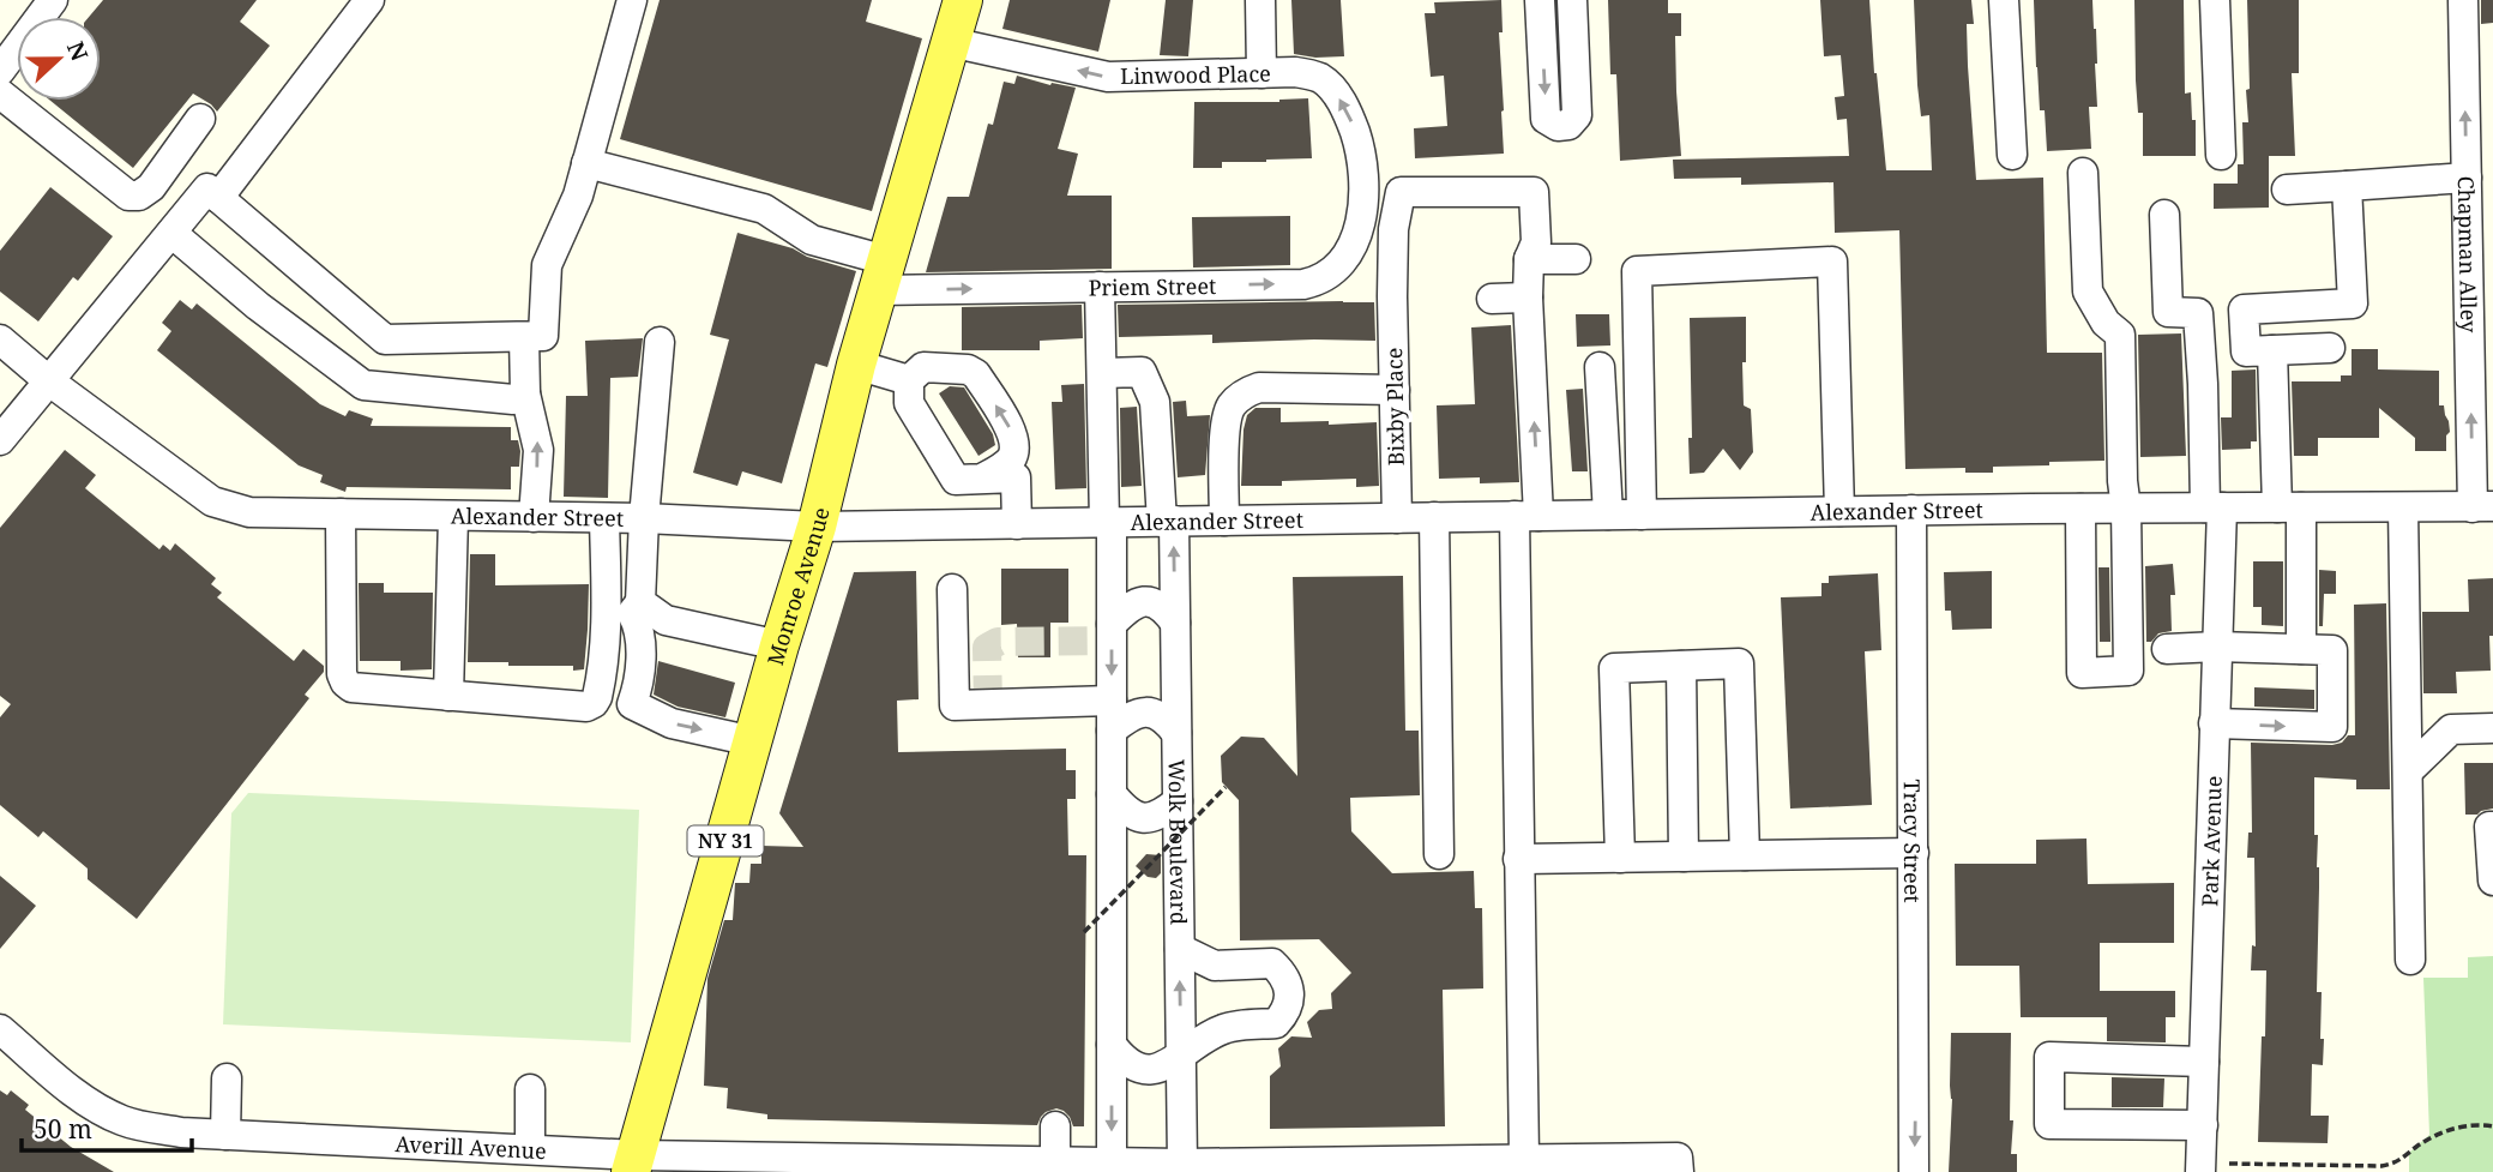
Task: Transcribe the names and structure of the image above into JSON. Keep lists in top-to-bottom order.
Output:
{
  "streets": {
    "main road": ["Monroe Avenue", "NY 31"],
    "street": [
      "Linwood Place",
      "Chapman Alley",
      "Priem Street",
      "Bixby Place",
      "Alexander Street",
      "Park Avenue",
      "Tracy Street",
      "Wolk Boulevard",
      "Averill Avenue"
    ]
  },
  "crossings": [
    ["Linwood Place", "Priem Street"],
    ["Linwood Place", "Monroe Avenue"],
    ["Chapman Alley", "Alexander Street"],
    ["Priem Street", "Monroe Avenue"],
    ["Bixby Place", "Alexander Street"],
    ["Alexander Street", "Monroe Avenue"],
    ["Alexander Street", "Park Avenue"],
    ["Alexander Street", "Tracy Street"],
    ["Alexander Street", "Wolk Boulevard"],
    ["Monroe Avenue", "Averill Avenue"],
    ["Wolk Boulevard", "Averill Avenue"]
  ],
  "one_way": ["Linwood Place", "Priem Street", "Tracy Street"],
  "scale_bar": "50 m",
  "north": "right"
}
